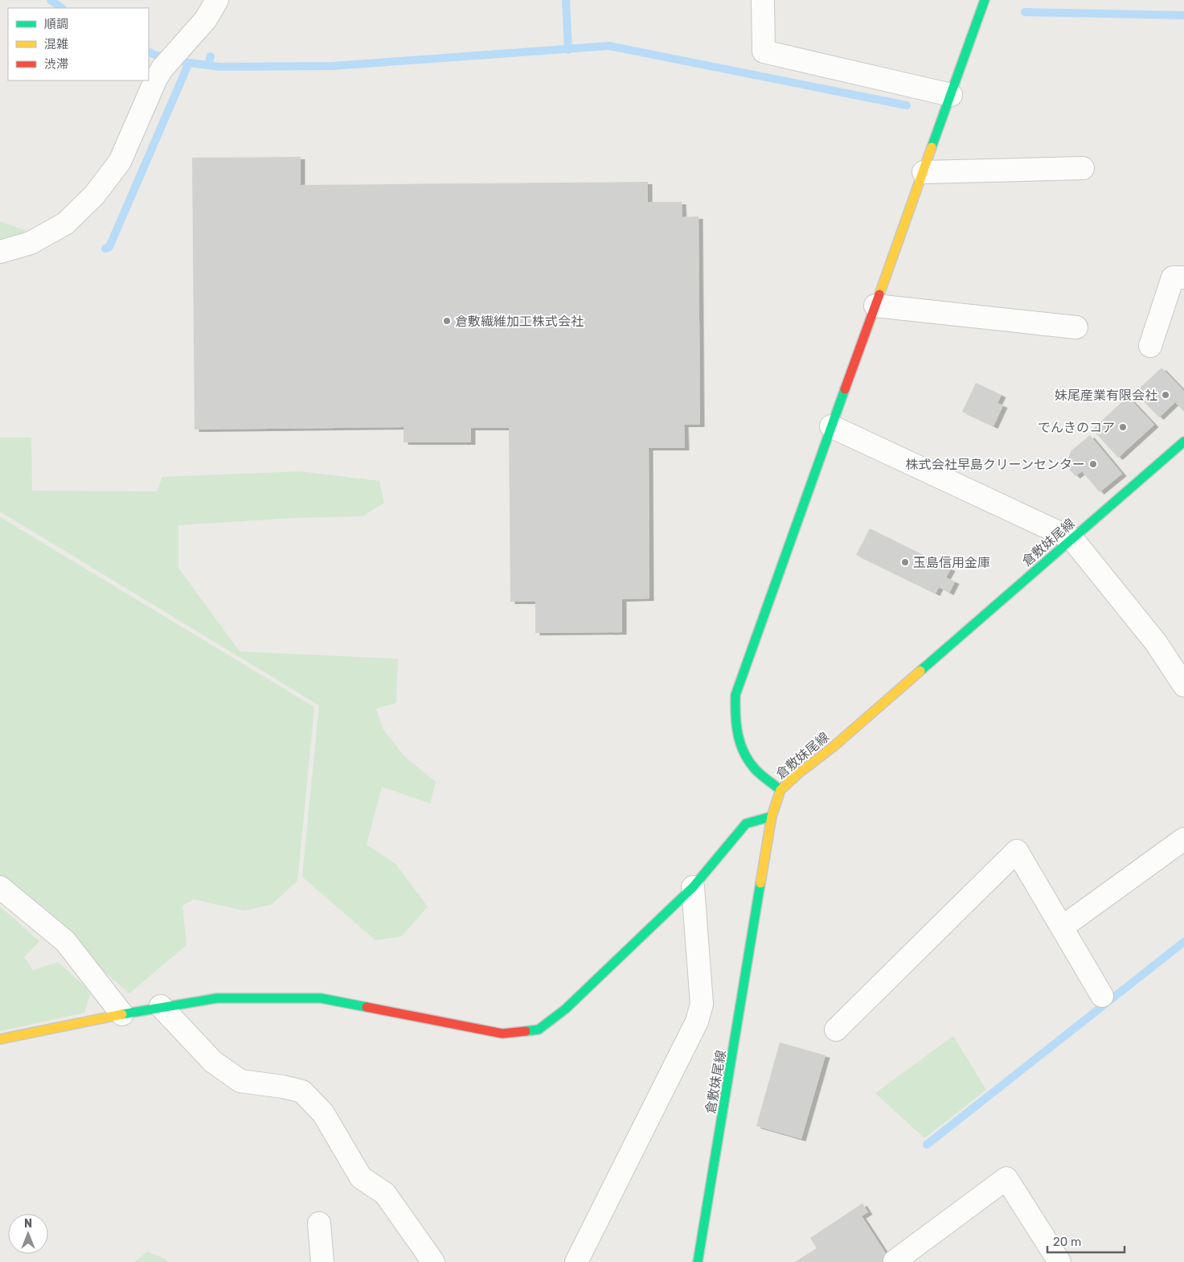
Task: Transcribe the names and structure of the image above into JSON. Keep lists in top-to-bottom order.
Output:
{
  "streets": {
    "street": ["倉敷妹尾線"]
  },
  "places": [
    "倉敷繊維加工株式会社",
    "妹尾産業有限会社",
    "でんきのコア",
    "株式会社早島クリーンセンター",
    "玉島信用金庫"
  ],
  "legend": ["順調", "混雑", "渋滞"],
  "scale_bar": "20 m",
  "north": "top"
}
